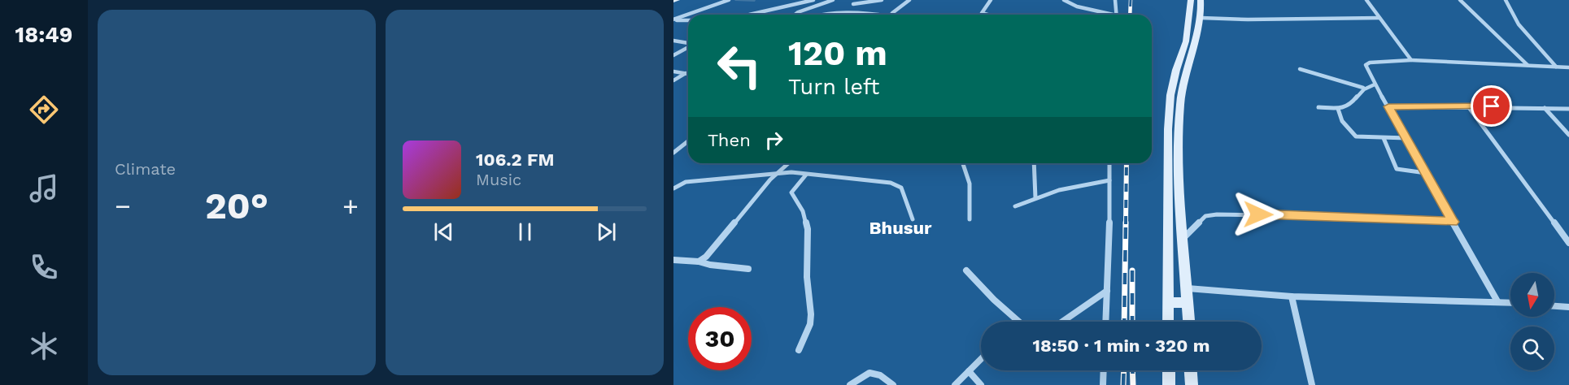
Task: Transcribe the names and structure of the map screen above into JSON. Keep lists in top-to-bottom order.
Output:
{
  "districts": ["Bhusur"],
  "north": "bottom",
  "page": {
    "tabs": "18:49",
    "tile": "Climate",
    "turn": ["120 m", "Turn left"],
    "then": "Then",
    "song": ["106.2 FM", "Music"],
    "heat": ["−", "20°", "+"],
    "limit": "30",
    "trip": "18:50 · 1 min · 320 m"
  }
}
